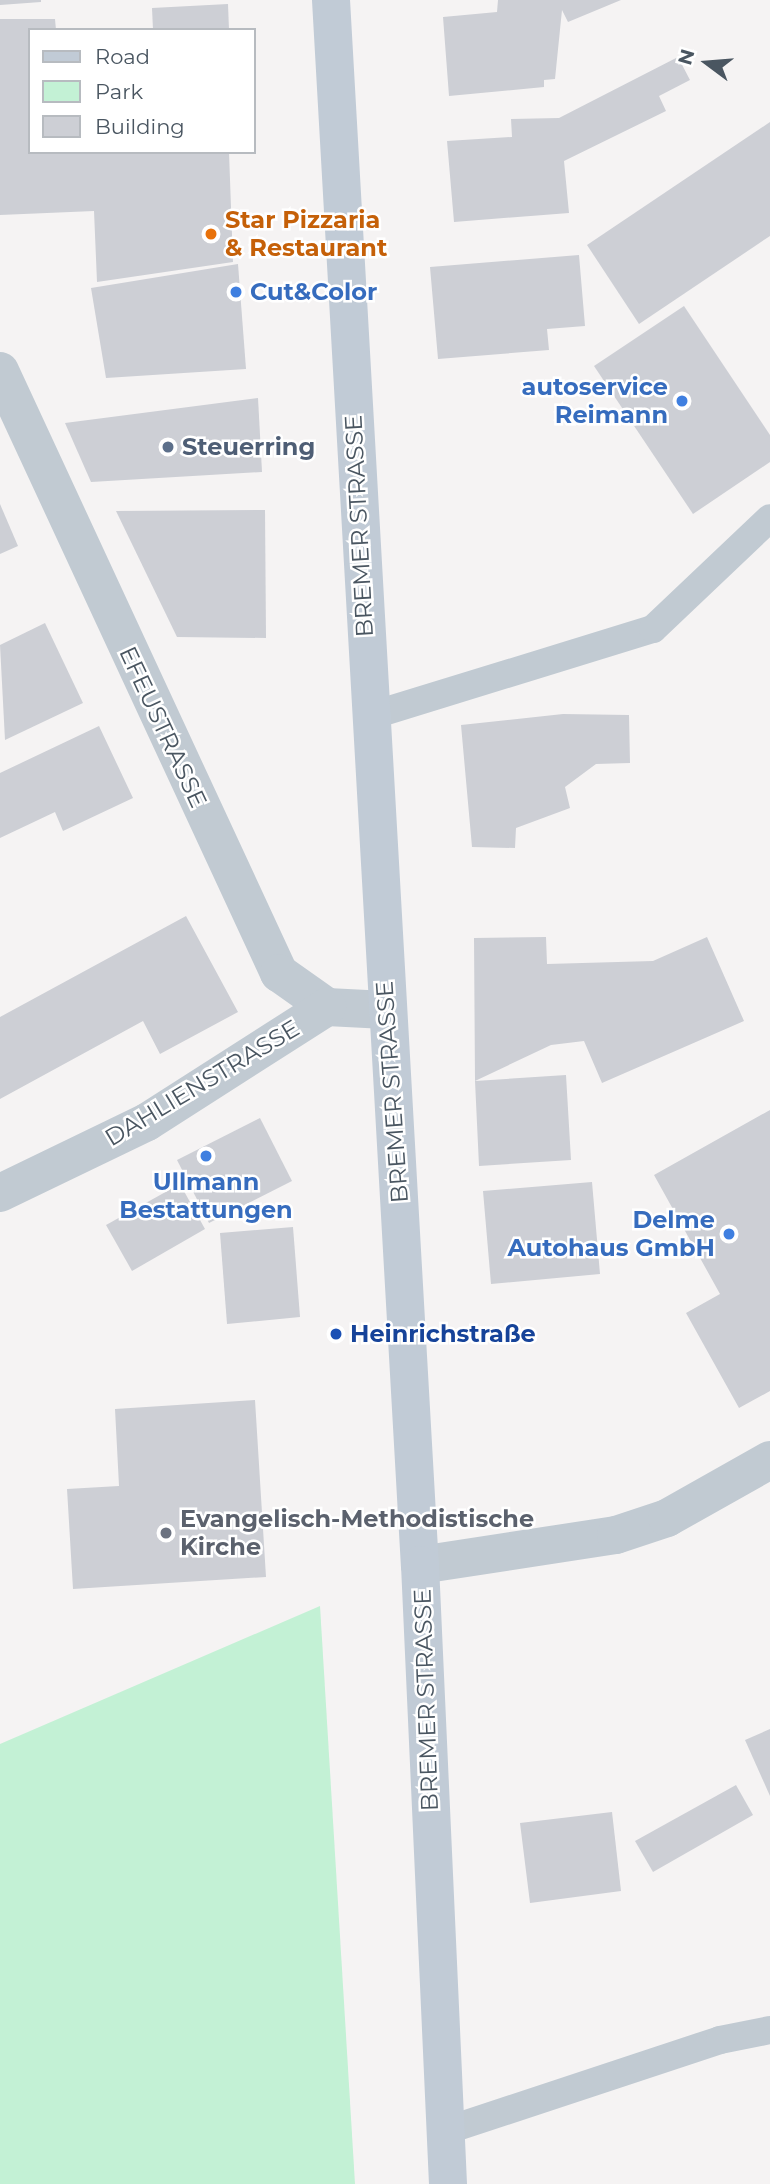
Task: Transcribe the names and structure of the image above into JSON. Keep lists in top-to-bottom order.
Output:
{
  "streets": {
    "main road": ["BREMER STRASSE"],
    "street": ["EFEUSTRASSE", "DAHLIENSTRASSE"]
  },
  "crossings": [
    ["EFEUSTRASSE", "DAHLIENSTRASSE"]
  ],
  "places": [
    "Star Pizzaria & Restaurant",
    "Cut&Color",
    "autoservice Reimann",
    "Steuerring",
    "Ullmann Bestattungen",
    "Delme Autohaus GmbH",
    "Heinrichstraße",
    "Evangelisch-Methodistische Kirche"
  ],
  "legend": ["Road", "Park", "Building"],
  "north": "left"
}
